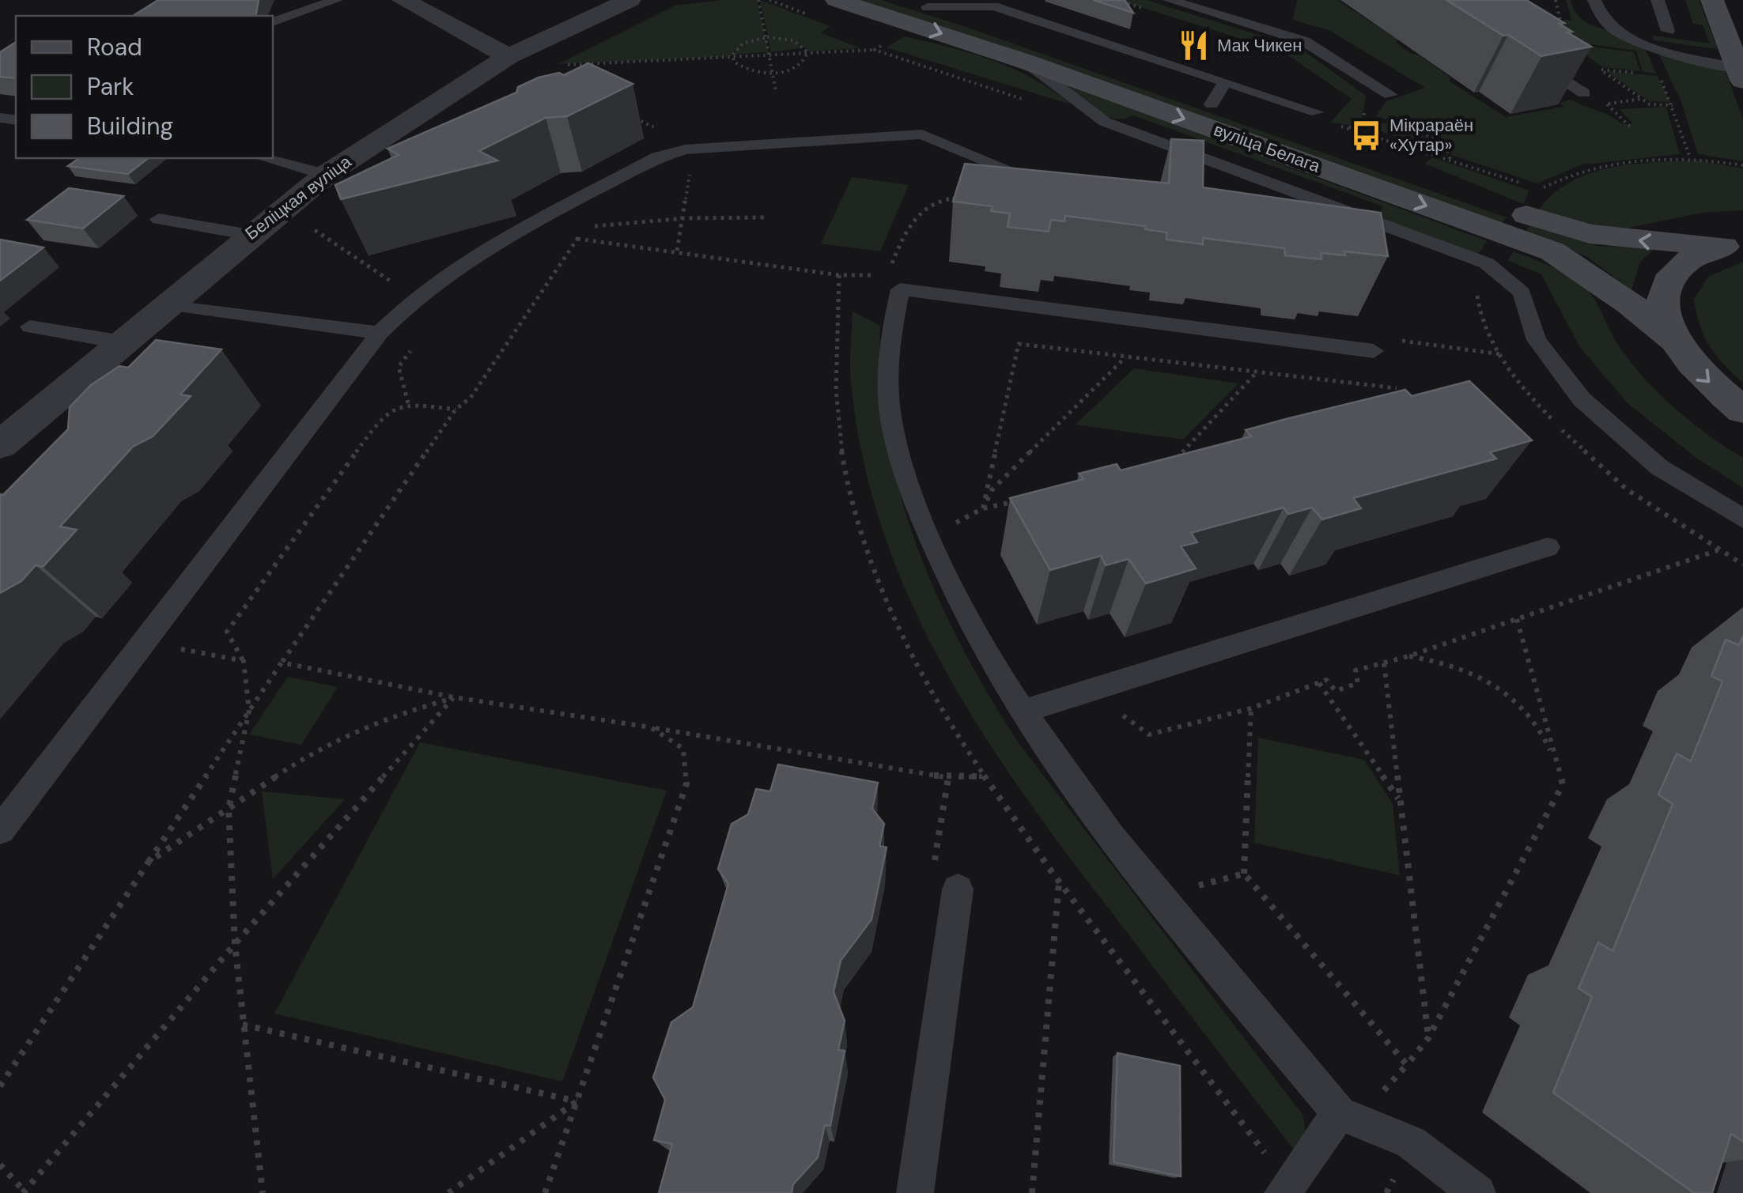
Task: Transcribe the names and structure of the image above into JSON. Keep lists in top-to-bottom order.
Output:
{
  "streets": {
    "street": ["вуліца Белага", "Беліцкая вуліца"]
  },
  "places": {
    "restaurant": ["Мак Чикен"],
    "bus stop": ["Мікрараён «Хутар»"]
  },
  "legend": ["Road", "Park", "Building"]
}
